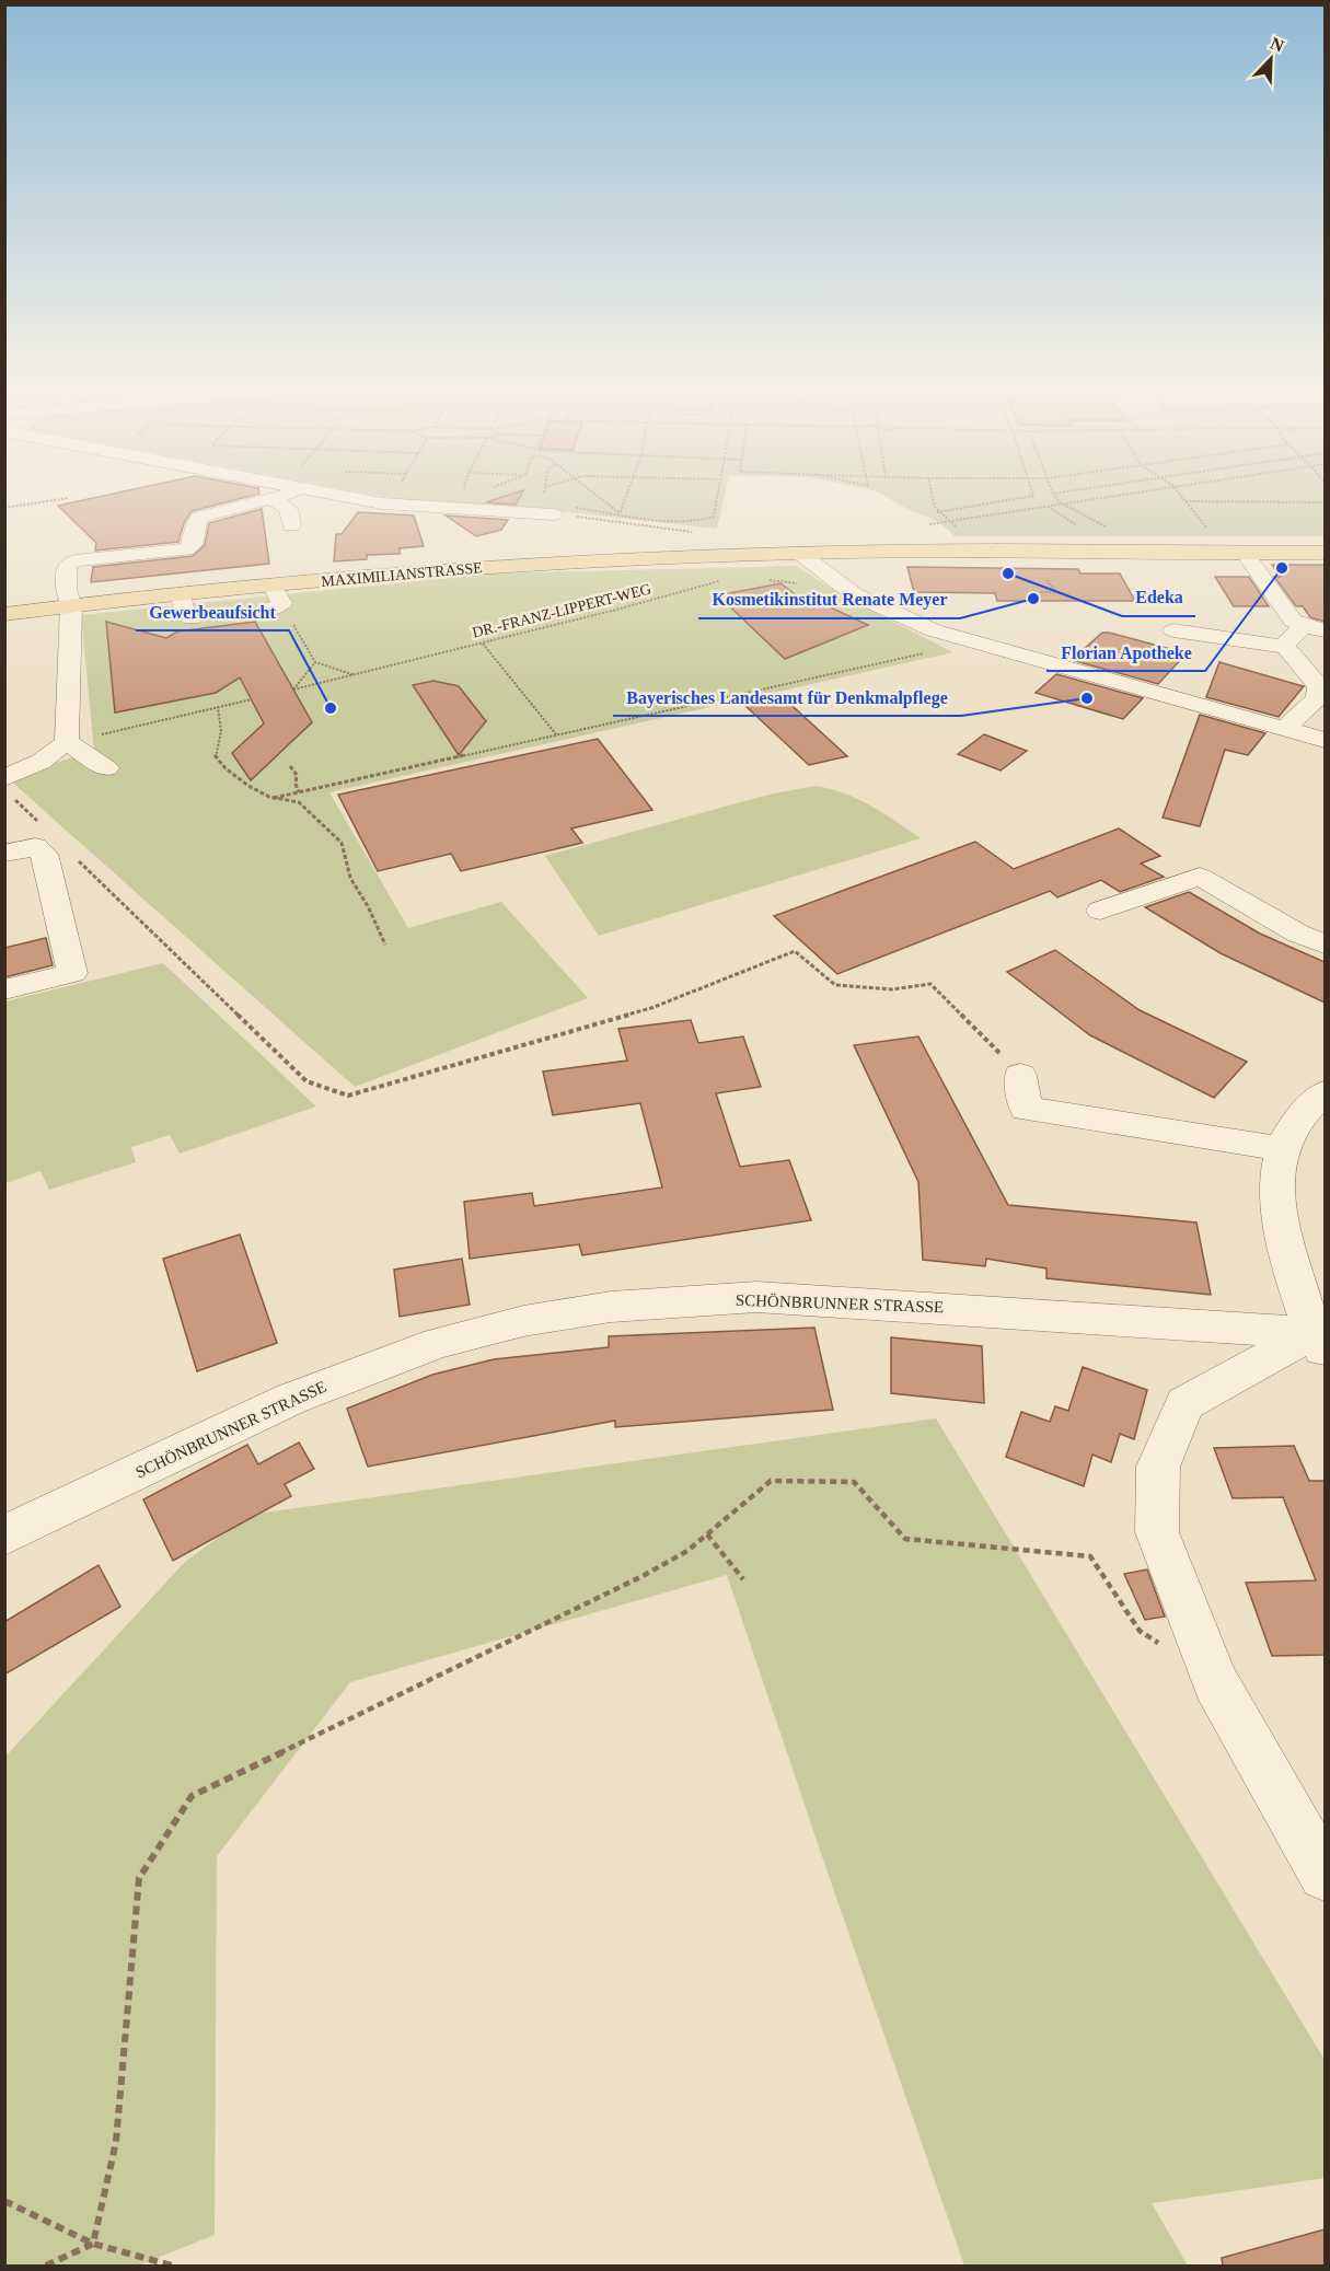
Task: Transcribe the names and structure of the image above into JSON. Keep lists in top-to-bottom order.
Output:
{
  "streets": {
    "main road": ["MAXIMILIANSTRASSE"],
    "street": ["SCHÖNBRUNNER STRASSE"],
    "path": ["DR.-FRANZ-LIPPERT-WEG"]
  },
  "places": [
    "Florian Apotheke",
    "Edeka",
    "Kosmetikinstitut Renate Meyer",
    "Bayerisches Landesamt für Denkmalpflege",
    "Gewerbeaufsicht"
  ],
  "north": "top right"
}
